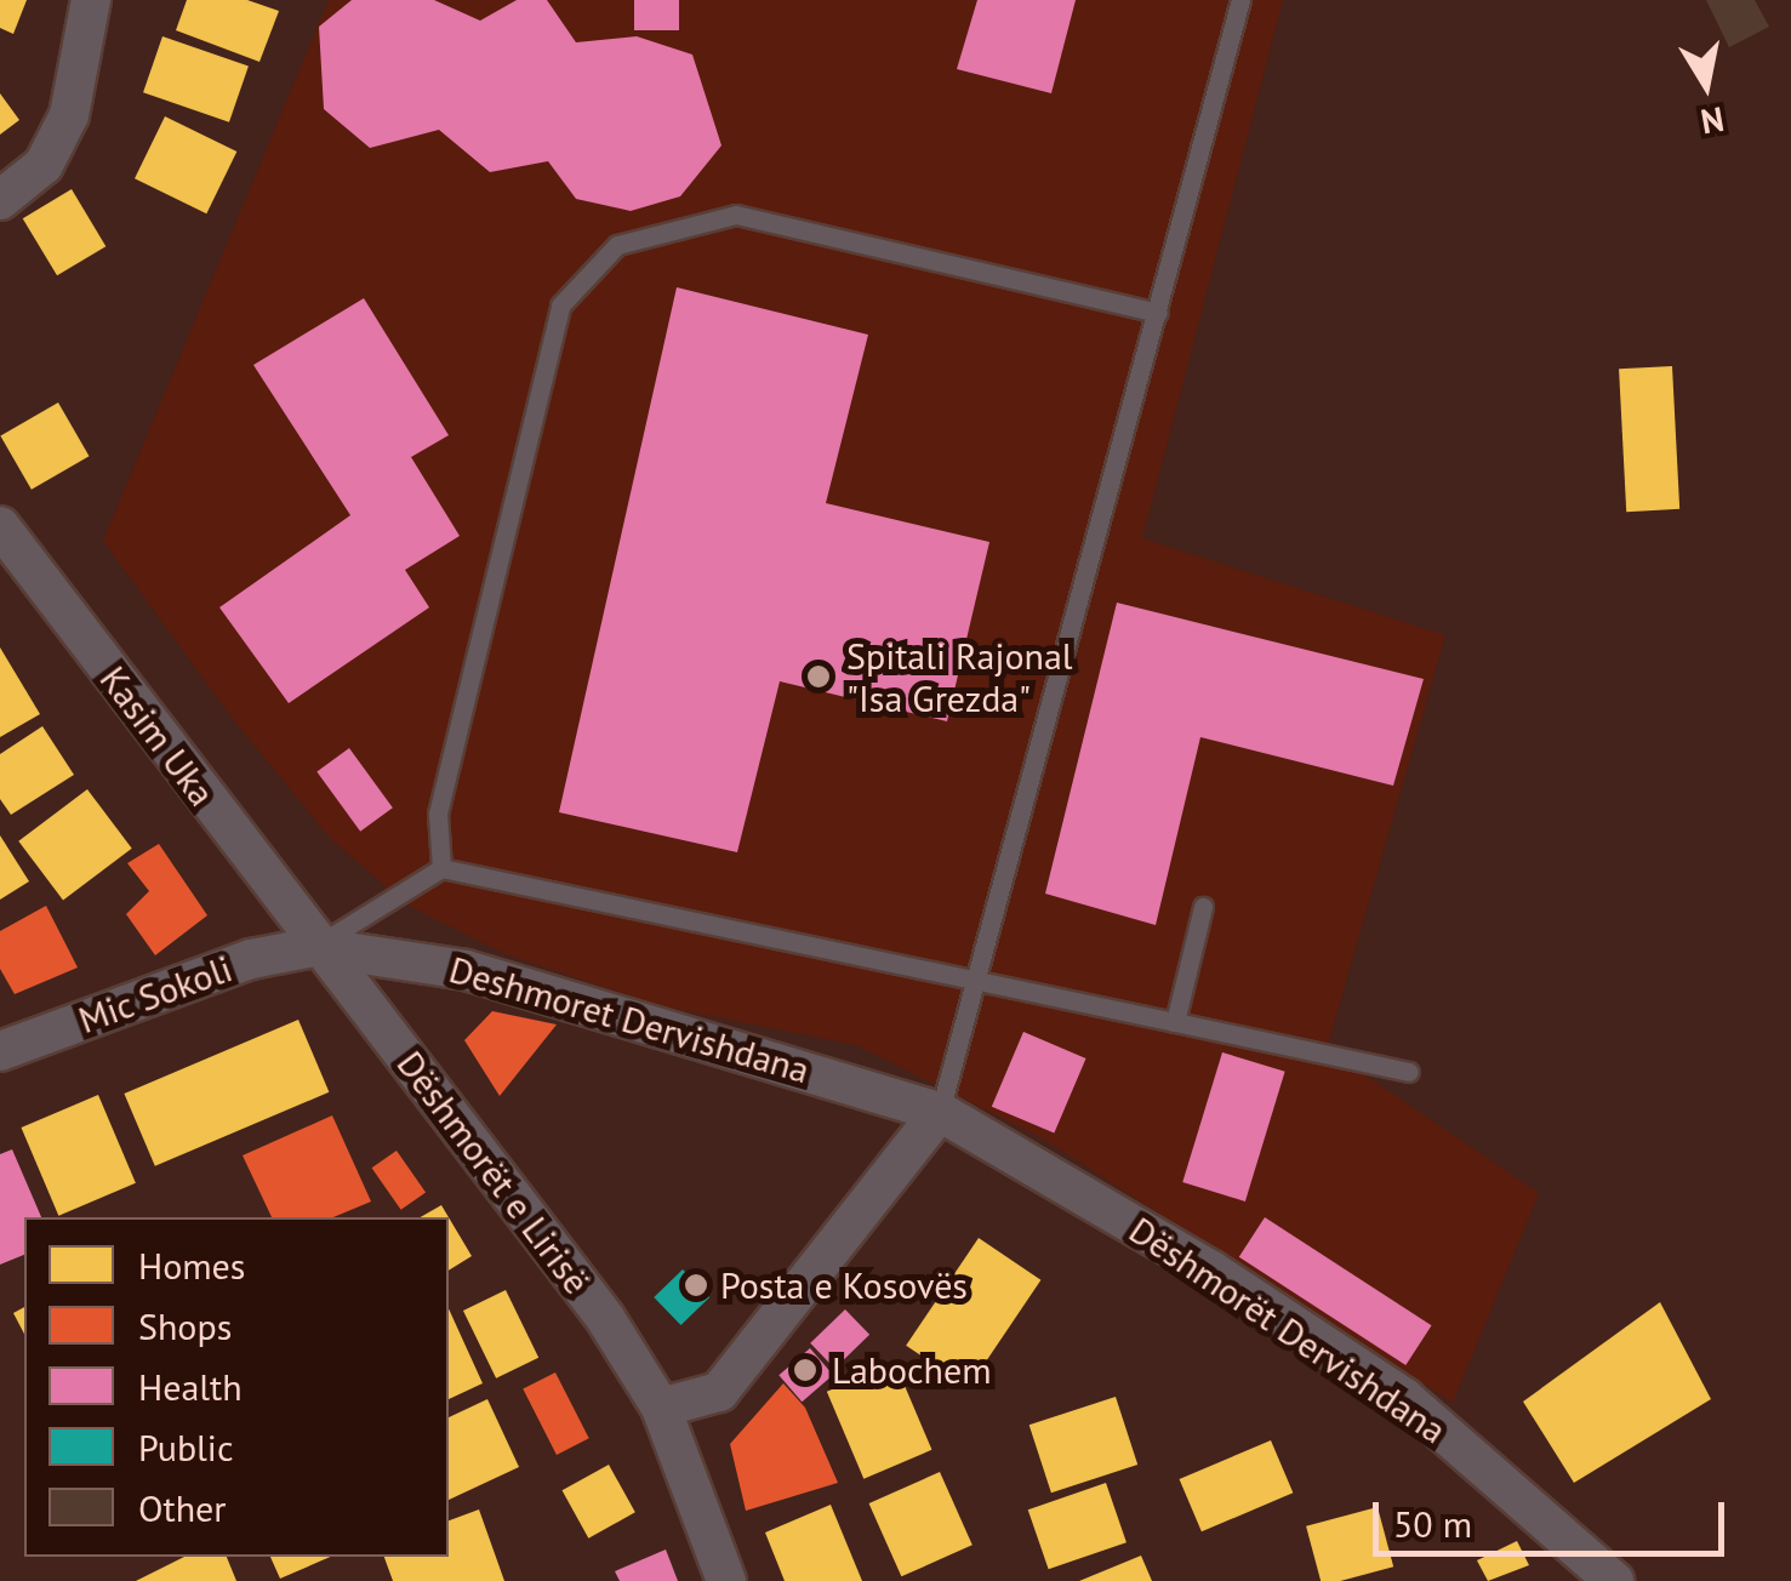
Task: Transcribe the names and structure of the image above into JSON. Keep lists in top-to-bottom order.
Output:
{
  "streets": {
    "street": [
      "Kasim Uka",
      "Mic Sokoli",
      "Deshmoret Dervishdana",
      "Dëshmorët e Lirisë",
      "Dëshmorët Dervishdana"
    ]
  },
  "crossings": [
    ["Kasim Uka", "Mic Sokoli"],
    ["Kasim Uka", "Deshmoret Dervishdana"],
    ["Kasim Uka", "Dëshmorët e Lirisë"],
    ["Mic Sokoli", "Deshmoret Dervishdana"],
    ["Mic Sokoli", "Dëshmorët e Lirisë"],
    ["Deshmoret Dervishdana", "Dëshmorët e Lirisë"],
    ["Deshmoret Dervishdana", "Dëshmorët Dervishdana"]
  ],
  "places": ["Spitali Rajonal \"Isa Grezda\"", "Posta e Kosovës", "Labochem"],
  "legend": [
    "Homes",
    "Shops",
    "Health",
    "Public",
    "Other"
  ],
  "scale_bar": "50 m",
  "north": "bottom"
}
